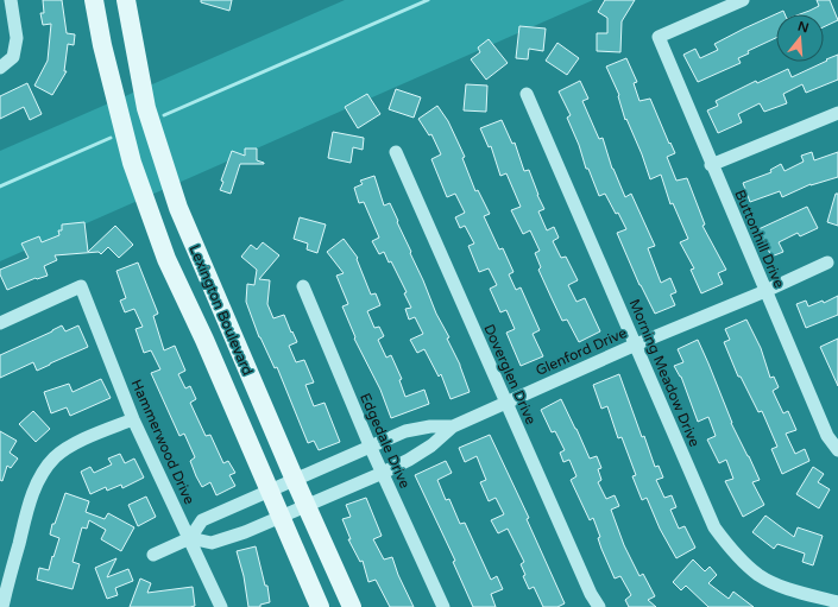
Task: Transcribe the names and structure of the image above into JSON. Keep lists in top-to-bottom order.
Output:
{
  "streets": {
    "street": [
      "Buttonhill Drive",
      "Lexington Boulevard",
      "Glenford Drive",
      "Morning Meadow Drive",
      "Doverglen Drive",
      "Edgedale Drive",
      "Hammerwood Drive"
    ]
  },
  "crossings": [
    ["Buttonhill Drive", "Glenford Drive"],
    ["Lexington Boulevard", "Glenford Drive"],
    ["Glenford Drive", "Morning Meadow Drive"],
    ["Glenford Drive", "Doverglen Drive"],
    ["Glenford Drive", "Edgedale Drive"],
    ["Glenford Drive", "Hammerwood Drive"]
  ],
  "north": "top"
}
